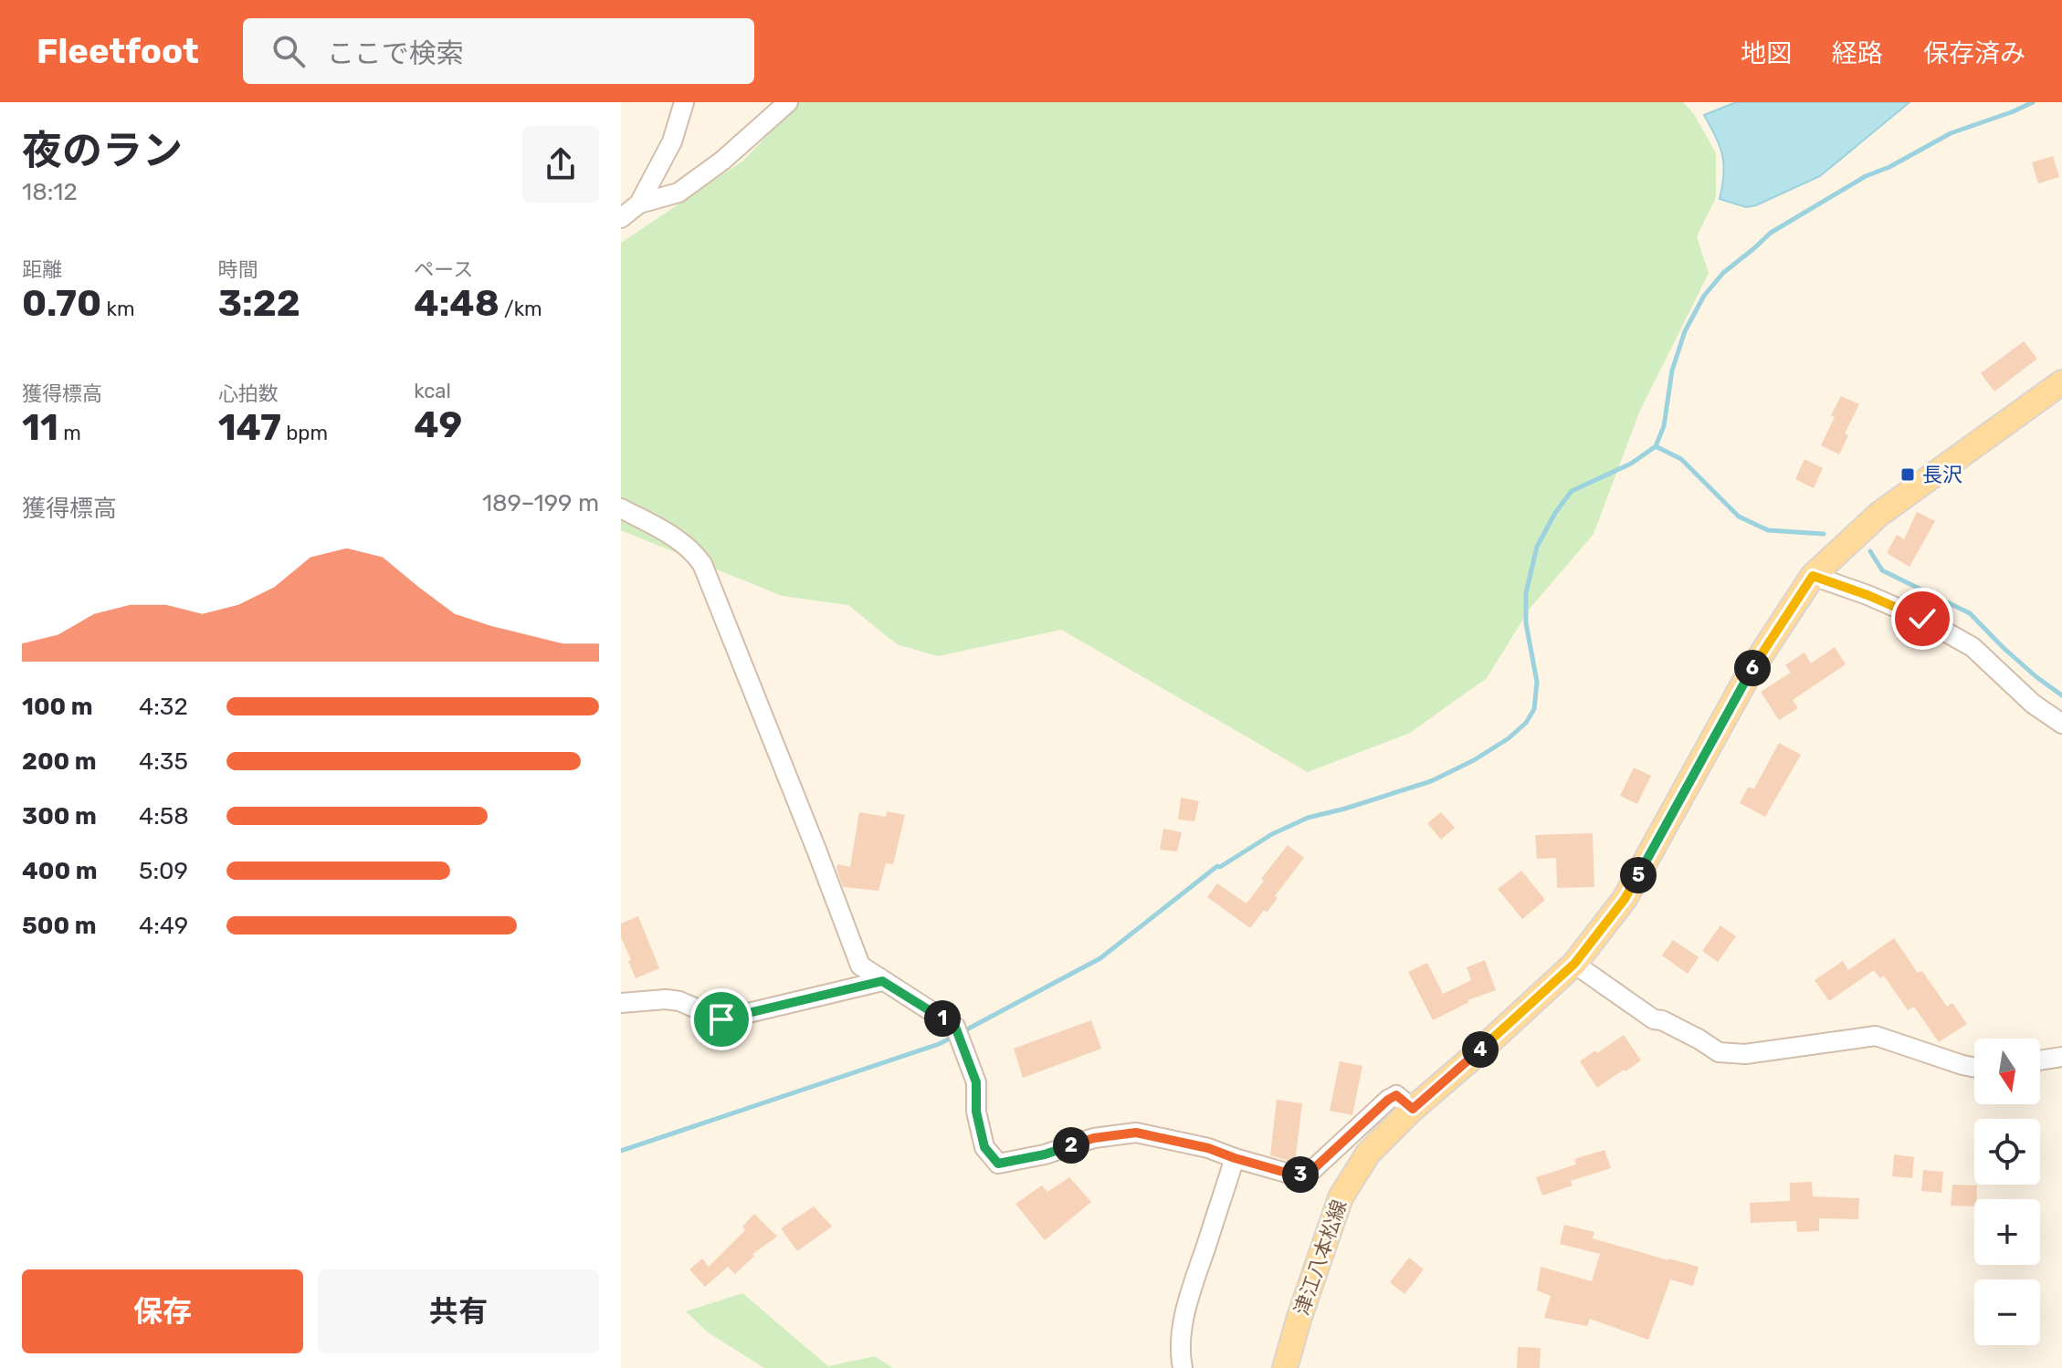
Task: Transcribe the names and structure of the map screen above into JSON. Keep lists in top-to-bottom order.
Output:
{
  "streets": {
    "main road": ["津江八本松線"]
  },
  "places": {
    "transit": ["長沢"]
  },
  "north": "bottom",
  "page": {
    "header": "Fleetfoot",
    "search": "ここで検索",
    "nav": ["地図", "経路", "保存済み"],
    "heading": ["夜のラン", "18:12"],
    "stats": [
      ["距離", "0.70 km"],
      ["時間", "3:22"],
      ["ペース", "4:48 /km"],
      ["獲得標高", "11 m"],
      ["心拍数", "147 bpm"],
      ["kcal", "49"]
    ],
    "chart": ["獲得標高", "189–199 m"],
    "pins": [
      "6",
      "5",
      "1",
      "4",
      "2",
      "3"
    ],
    "list": [
      {
        "name": "100 m",
        "note": "4:32"
      },
      {
        "name": "200 m",
        "note": "4:35"
      },
      {
        "name": "300 m",
        "note": "4:58"
      },
      {
        "name": "400 m",
        "note": "5:09"
      },
      {
        "name": "500 m",
        "note": "4:49"
      }
    ],
    "map_buttons": ["+", "−"],
    "buttons": ["保存", "共有"]
  }
}
